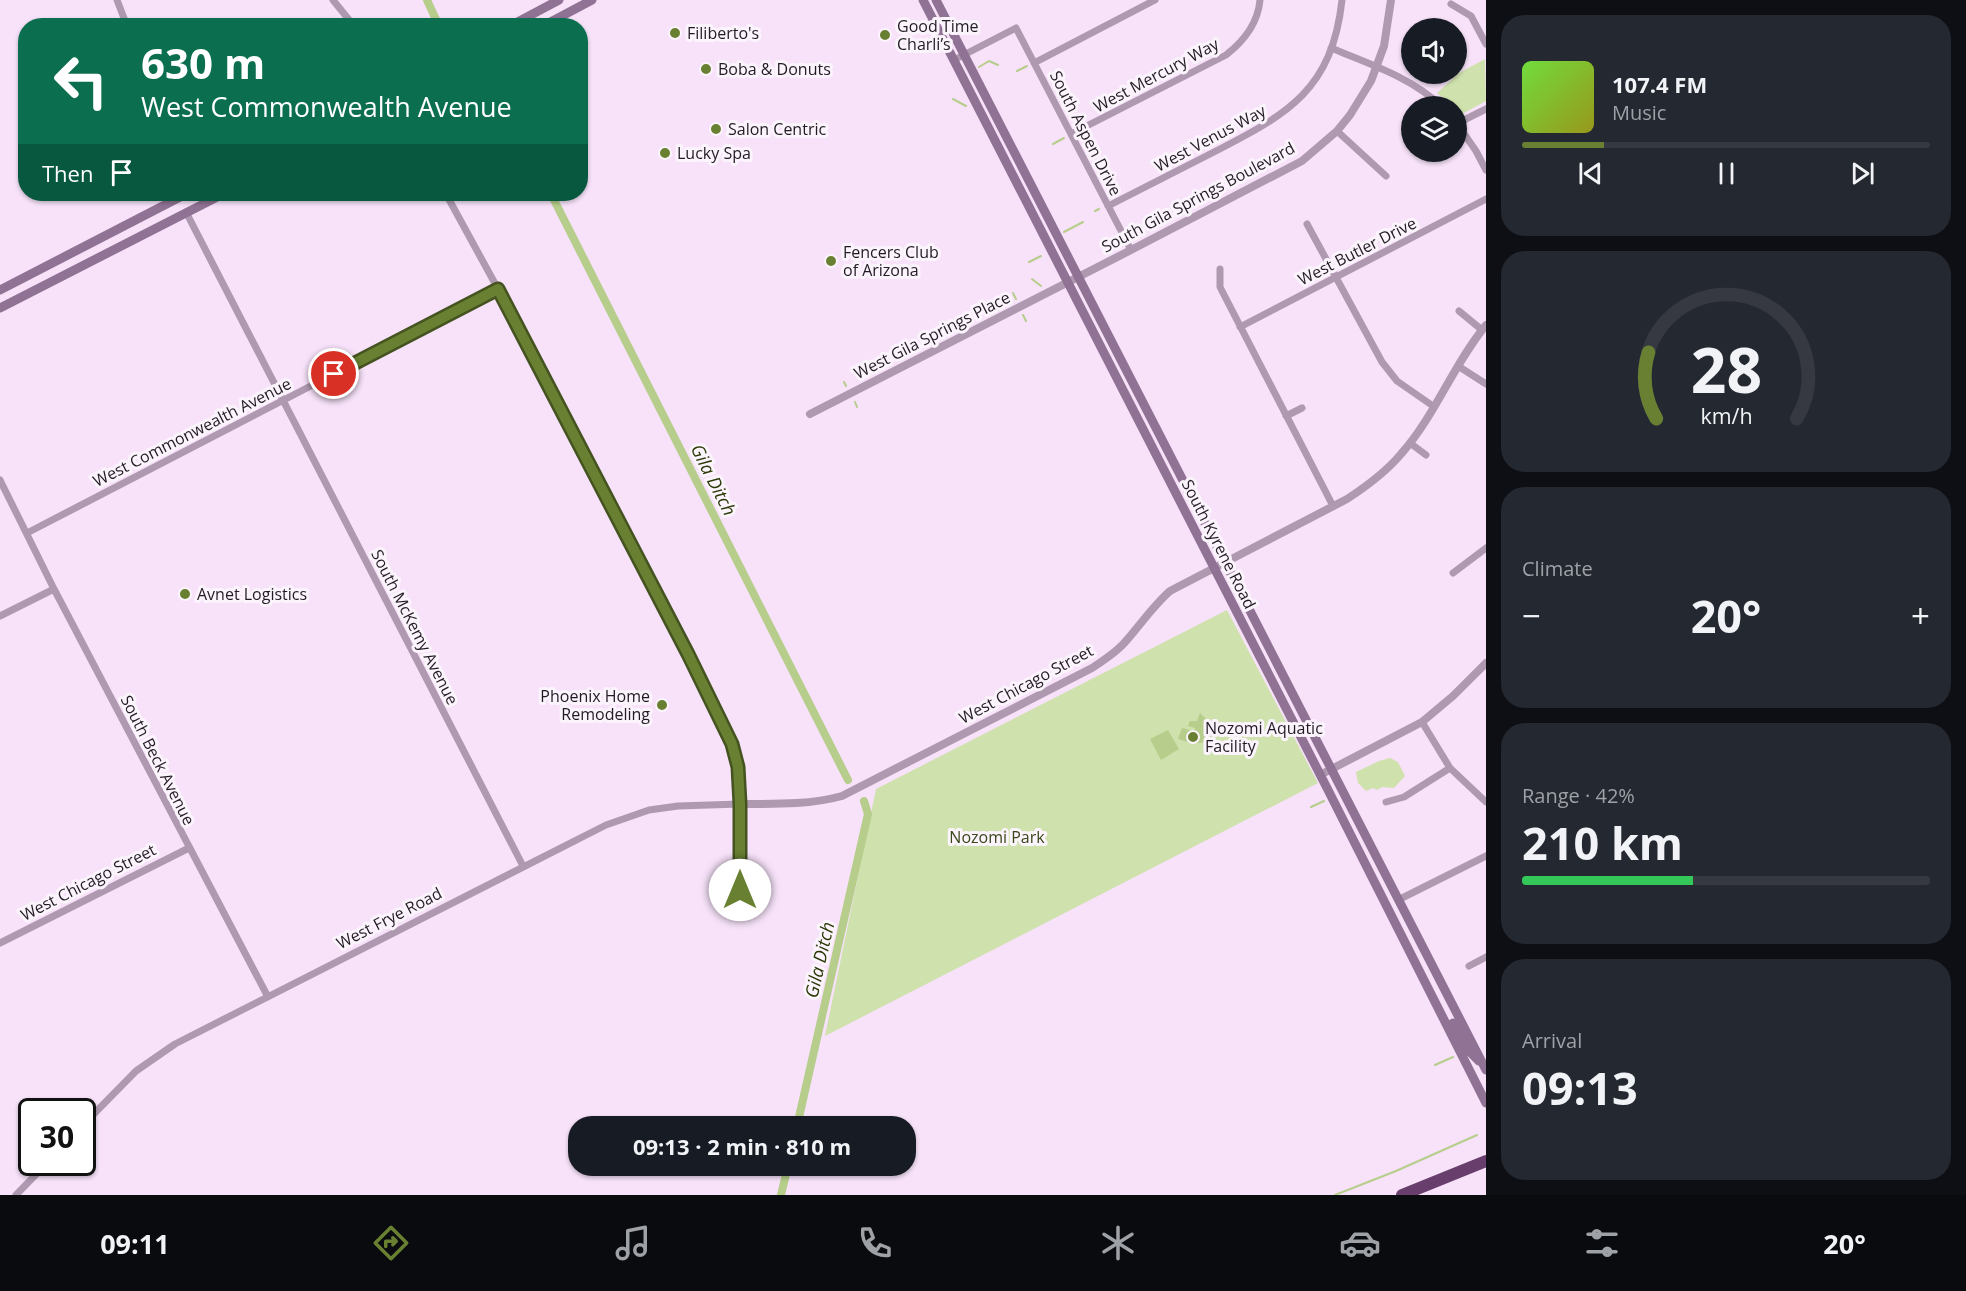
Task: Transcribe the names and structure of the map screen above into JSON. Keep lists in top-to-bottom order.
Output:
{
  "streets": {
    "main road": ["South Kyrene Road"],
    "street": [
      "West Mercury Way",
      "South Aspen Drive",
      "West Venus Way",
      "South Gila Springs Boulevard",
      "West Butler Drive",
      "West Gila Springs Place",
      "West Commonwealth Avenue",
      "South McKemy Avenue",
      "West Chicago Street",
      "South Beck Avenue",
      "West Frye Road"
    ]
  },
  "crossings": [
    ["West Mercury Way", "South Aspen Drive"],
    ["South Aspen Drive", "West Venus Way"],
    ["South Aspen Drive", "South Gila Springs Boulevard"],
    ["South Aspen Drive", "South Kyrene Road"],
    ["South Gila Springs Boulevard", "West Gila Springs Place"],
    ["South Gila Springs Boulevard", "South Kyrene Road"],
    ["West Gila Springs Place", "South Kyrene Road"],
    ["West Commonwealth Avenue", "South McKemy Avenue"],
    ["West Commonwealth Avenue", "South Beck Avenue"],
    ["South Kyrene Road", "West Chicago Street"],
    ["South McKemy Avenue", "West Frye Road"],
    ["West Chicago Street", "South Beck Avenue"],
    ["West Chicago Street", "West Frye Road"],
    ["South Beck Avenue", "West Frye Road"]
  ],
  "water": ["Gila Ditch"],
  "parks": ["Nozomi Park"],
  "places": [
    "Filiberto's",
    "Good Time Charli’s",
    "Boba & Donuts",
    "Salon Centric",
    "Lucky Spa",
    "Fencers Club of Arizona",
    "Avnet Logistics",
    "Phoenix Home Remodeling",
    "Nozomi Aquatic Facility"
  ],
  "page": {
    "turn": ["630 m", "West Commonwealth Avenue"],
    "song": ["107.4 FM", "Music"],
    "then": "Then",
    "tile": [
      "Climate",
      ["Range · 42%", "210 km"],
      ["Arrival", "09:13"]
    ],
    "heat": ["−", "20°", "+"],
    "limit": "30",
    "trip": "09:13 · 2 min · 810 m",
    "tabs": ["09:11", "20°"],
    "gauge": ["28", "km/h"]
  }
}
